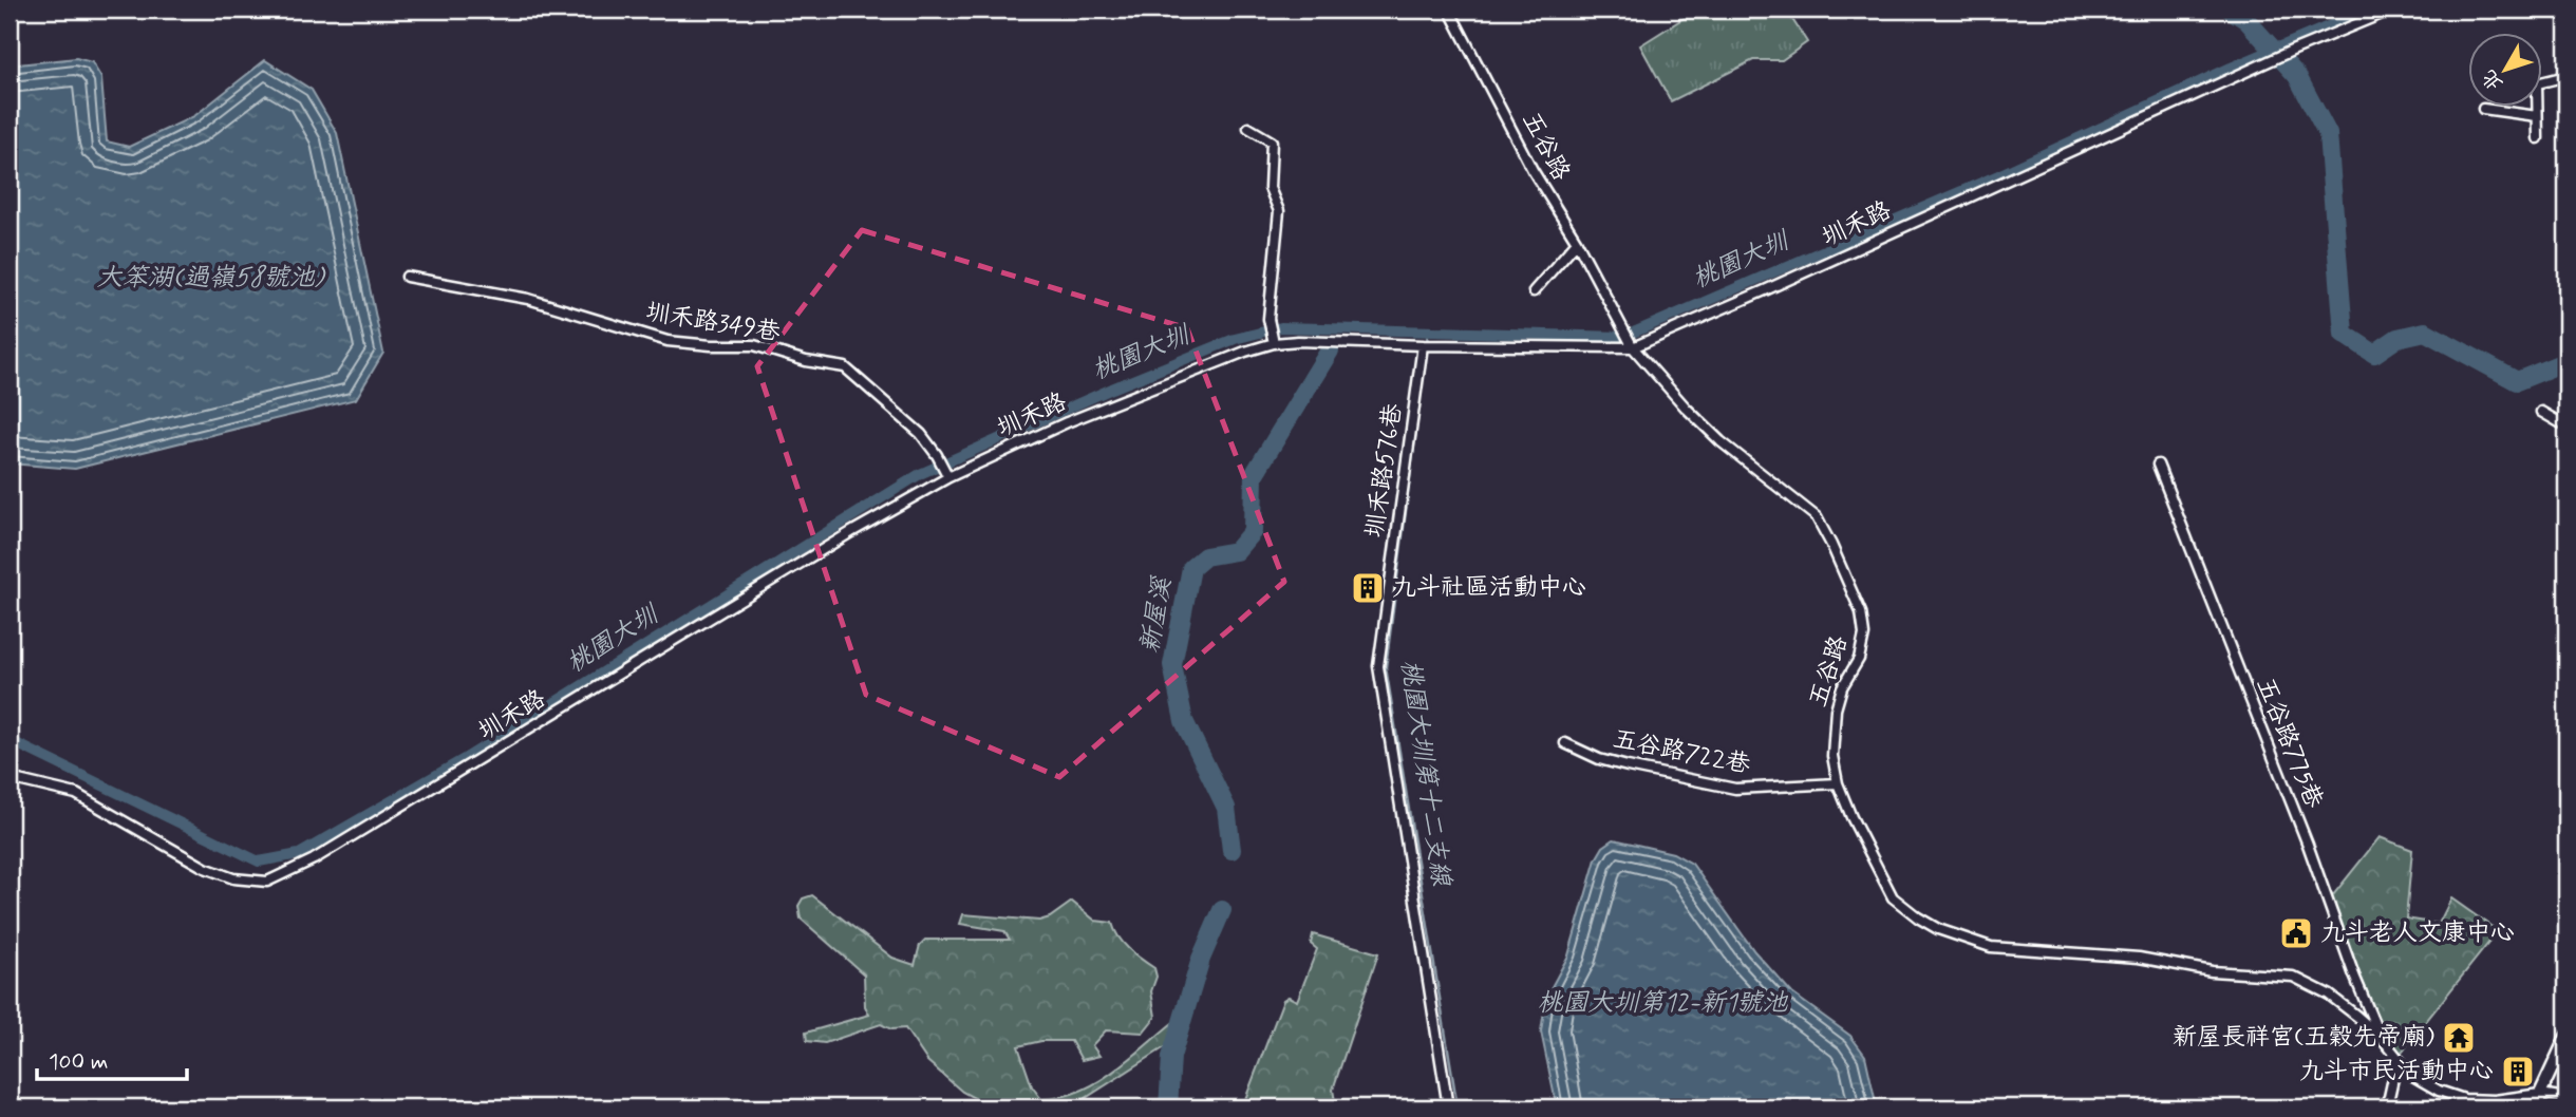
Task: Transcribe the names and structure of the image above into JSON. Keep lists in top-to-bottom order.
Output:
{
  "streets": {
    "street": [
      "五谷路",
      "圳禾路",
      "圳禾路349巷",
      "圳禾路576巷",
      "五谷路775巷",
      "五谷路722巷"
    ]
  },
  "crossings": [
    ["五谷路", "圳禾路"],
    ["五谷路", "五谷路775巷"],
    ["五谷路", "五谷路722巷"],
    ["圳禾路", "圳禾路349巷"],
    ["圳禾路", "圳禾路576巷"]
  ],
  "water": [
    "桃園大圳",
    "大笨湖(過嶺58號池)",
    "新屋溪",
    "桃園大圳第十二支線",
    "桃園大圳第12-新1號池"
  ],
  "places": {
    "building": ["九斗社區活動中心", "九斗市民活動中心"],
    "public building": ["九斗老人文康中心"],
    "temple": ["新屋長祥宮(五穀先帝廟)"]
  },
  "scale_bar": "100 m",
  "north": "bottom left"
}
